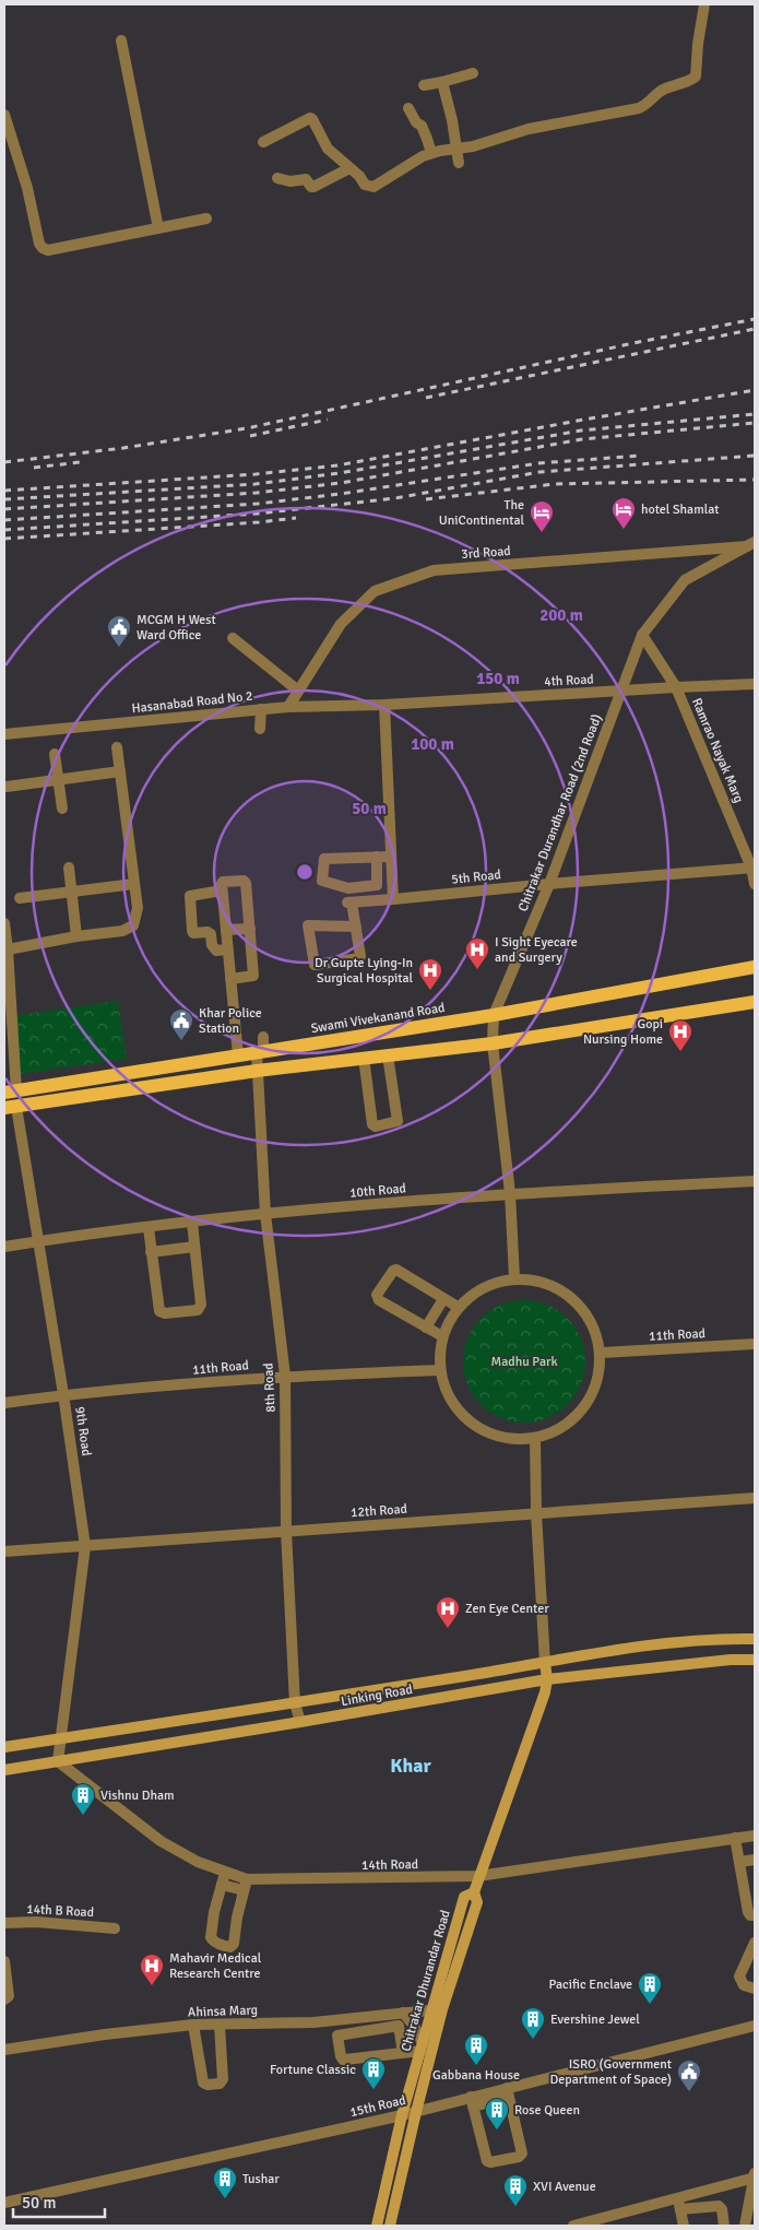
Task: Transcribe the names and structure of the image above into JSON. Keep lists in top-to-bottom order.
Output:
{
  "streets": {
    "main road": ["Swami Vivekanand Road", "Linking Road", "Chitrakar Dhurandar Road"],
    "street": [
      "3rd Road",
      "4th Road",
      "Hasanabad Road No 2",
      "Ramrao Nayak Marg",
      "Chitrakar Durandhar Road (2nd Road)",
      "5th Road",
      "10th Road",
      "11th Road",
      "8th Road",
      "9th Road",
      "12th Road",
      "14th Road",
      "14th B Road",
      "Ahinsa Marg",
      "15th Road"
    ]
  },
  "crossings": [
    ["3rd Road", "Hasanabad Road No 2"],
    ["3rd Road", "Chitrakar Durandhar Road (2nd Road)"],
    ["4th Road", "Hasanabad Road No 2"],
    ["4th Road", "Ramrao Nayak Marg"],
    ["4th Road", "Chitrakar Durandhar Road (2nd Road)"],
    ["Ramrao Nayak Marg", "Chitrakar Durandhar Road (2nd Road)"],
    ["Ramrao Nayak Marg", "5th Road"],
    ["Chitrakar Durandhar Road (2nd Road)", "5th Road"],
    ["Chitrakar Durandhar Road (2nd Road)", "Swami Vivekanand Road"],
    ["Chitrakar Durandhar Road (2nd Road)", "10th Road"],
    ["Chitrakar Durandhar Road (2nd Road)", "11th Road"],
    ["Swami Vivekanand Road", "8th Road"],
    ["10th Road", "8th Road"],
    ["10th Road", "9th Road"],
    ["11th Road", "8th Road"],
    ["11th Road", "9th Road"],
    ["8th Road", "12th Road"],
    ["8th Road", "Linking Road"],
    ["9th Road", "12th Road"],
    ["9th Road", "Linking Road"],
    ["9th Road", "14th Road"],
    ["Linking Road", "14th Road"],
    ["Linking Road", "Chitrakar Dhurandar Road"],
    ["14th Road", "Chitrakar Dhurandar Road"],
    ["Chitrakar Dhurandar Road", "Ahinsa Marg"],
    ["Chitrakar Dhurandar Road", "15th Road"]
  ],
  "districts": ["Khar"],
  "parks": ["Madhu Park"],
  "places": {
    "hotel": ["hotel Shamlat", "The UniContinental"],
    "public building": ["MCGM H West Ward Office", "Khar Police Station", "ISRO (Government Department of Space)"],
    "hospital": [
      "I Sight Eyecare and Surgery",
      "Dr Gupte Lying-In Surgical Hospital",
      "Gopi Nursing Home",
      "Zen Eye Center",
      "Mahavir Medical Research Centre"
    ],
    "building": [
      "Vishnu Dham",
      "Pacific Enclave",
      "Evershine Jewel",
      "Gabbana House",
      "Fortune Classic",
      "Rose Queen",
      "Tushar",
      "XVI Avenue"
    ]
  },
  "scale_bar": "50 m",
  "rings": [
    "200 m",
    "150 m",
    "100 m",
    "50 m"
  ]
}
